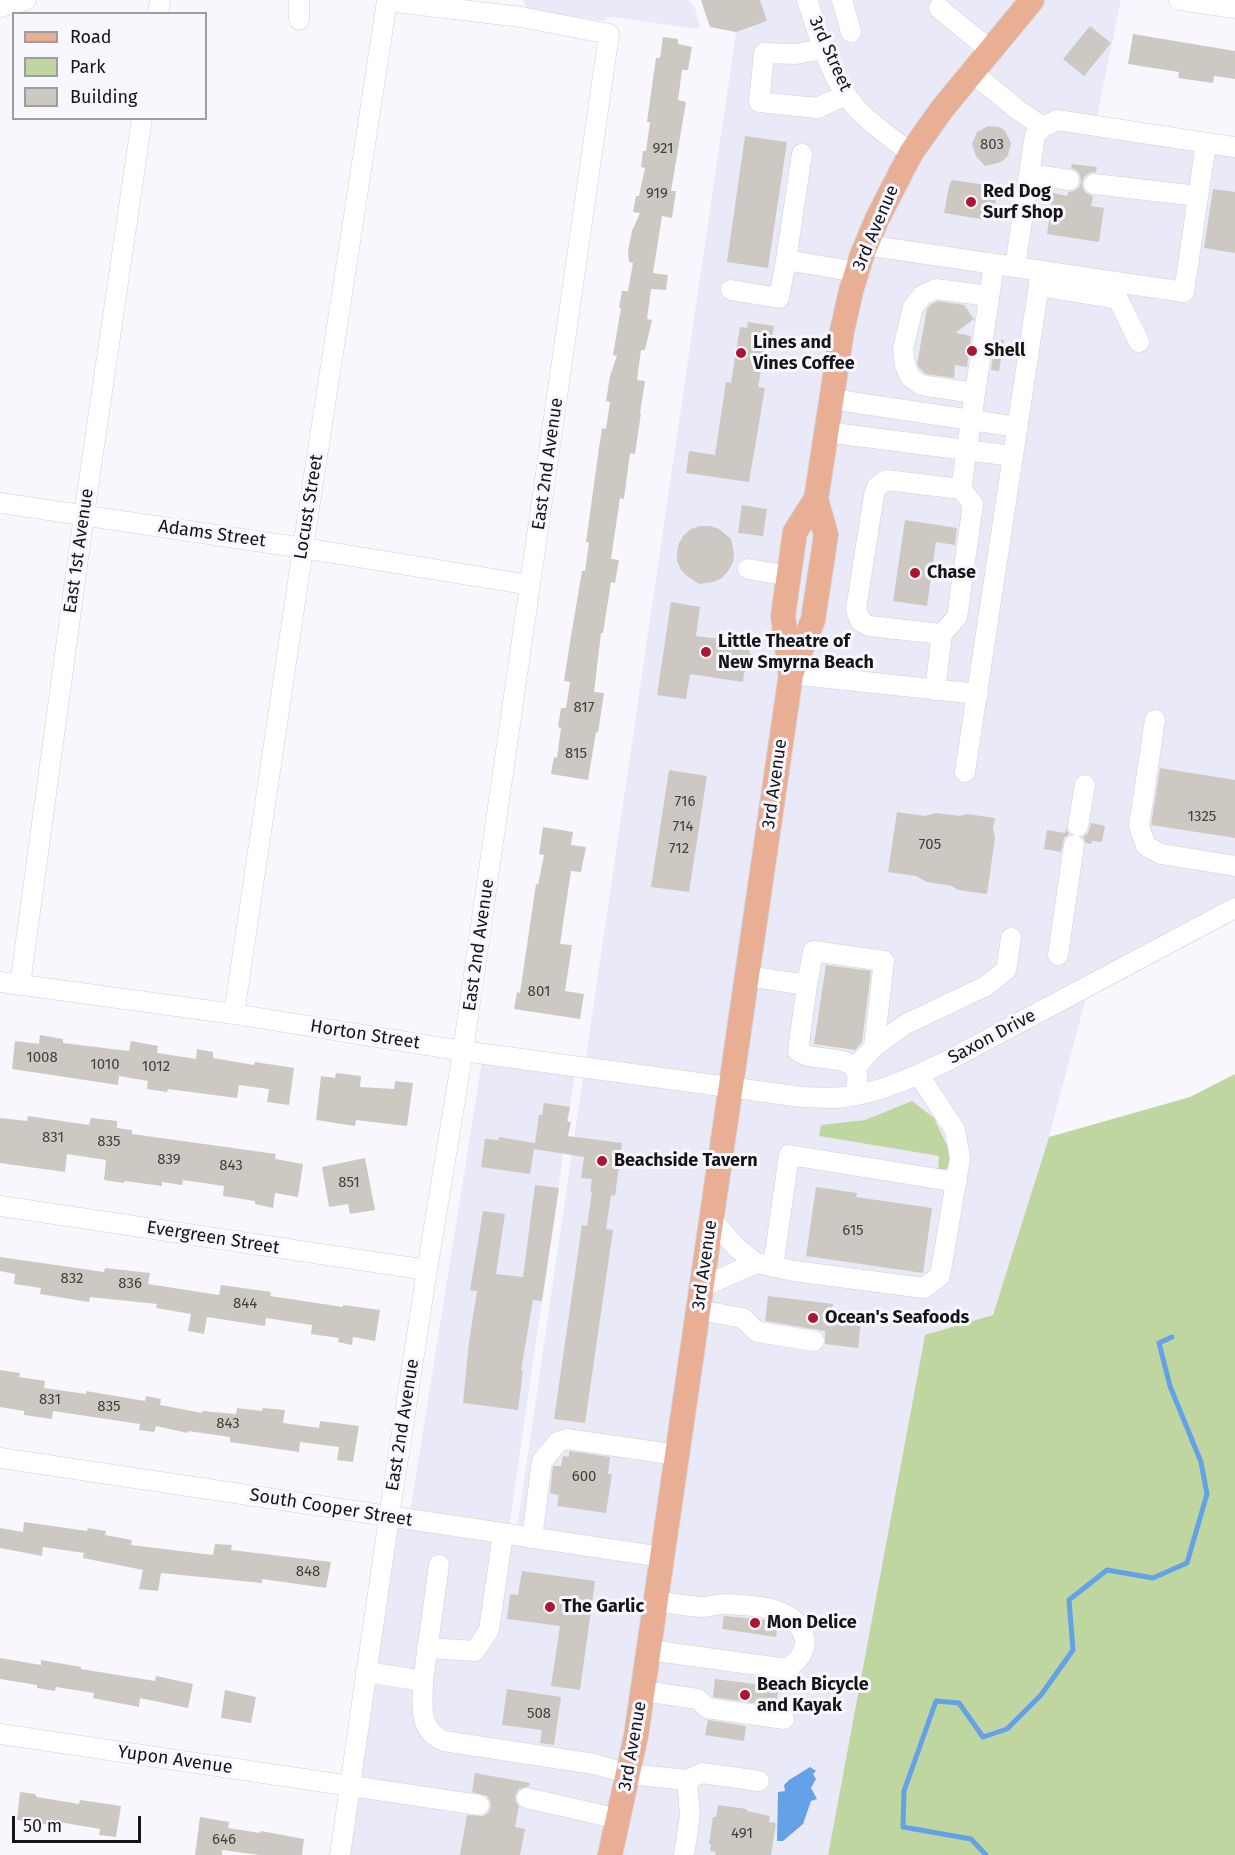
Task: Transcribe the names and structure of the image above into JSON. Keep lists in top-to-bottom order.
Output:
{
  "streets": {
    "main road": ["3rd Avenue"],
    "street": [
      "3rd Street",
      "East 2nd Avenue",
      "Locust Street",
      "Adams Street",
      "East 1st Avenue",
      "Horton Street",
      "Saxon Drive",
      "Evergreen Street",
      "South Cooper Street",
      "Yupon Avenue"
    ]
  },
  "crossings": [
    ["3rd Street", "3rd Avenue"],
    ["3rd Avenue", "Horton Street"],
    ["3rd Avenue", "Saxon Drive"],
    ["3rd Avenue", "South Cooper Street"],
    ["East 2nd Avenue", "Adams Street"],
    ["East 2nd Avenue", "Horton Street"],
    ["East 2nd Avenue", "Evergreen Street"],
    ["East 2nd Avenue", "South Cooper Street"],
    ["East 2nd Avenue", "Yupon Avenue"],
    ["Locust Street", "Adams Street"],
    ["Locust Street", "Horton Street"],
    ["Adams Street", "East 1st Avenue"],
    ["East 1st Avenue", "Horton Street"],
    ["Horton Street", "Saxon Drive"]
  ],
  "places": [
    "Red Dog Surf Shop",
    "Shell",
    "Lines and Vines Coffee",
    "Chase",
    "Little Theatre of New Smyrna Beach",
    "Beachside Tavern",
    "Ocean's Seafoods",
    "The Garlic",
    "Mon Delice",
    "Beach Bicycle and Kayak"
  ],
  "house_numbers": [
    "803",
    "921",
    "919",
    "817",
    "815",
    "716",
    "1325",
    "714",
    "705",
    "712",
    "801",
    "1008",
    "1010",
    "1012",
    "831",
    "835",
    "839",
    "843",
    "851",
    "615",
    "832",
    "836",
    "844",
    "831",
    "835",
    "843",
    "600",
    "848",
    "508",
    "491",
    "646"
  ],
  "legend": ["Road", "Park", "Building"],
  "scale_bar": "50 m"
}
